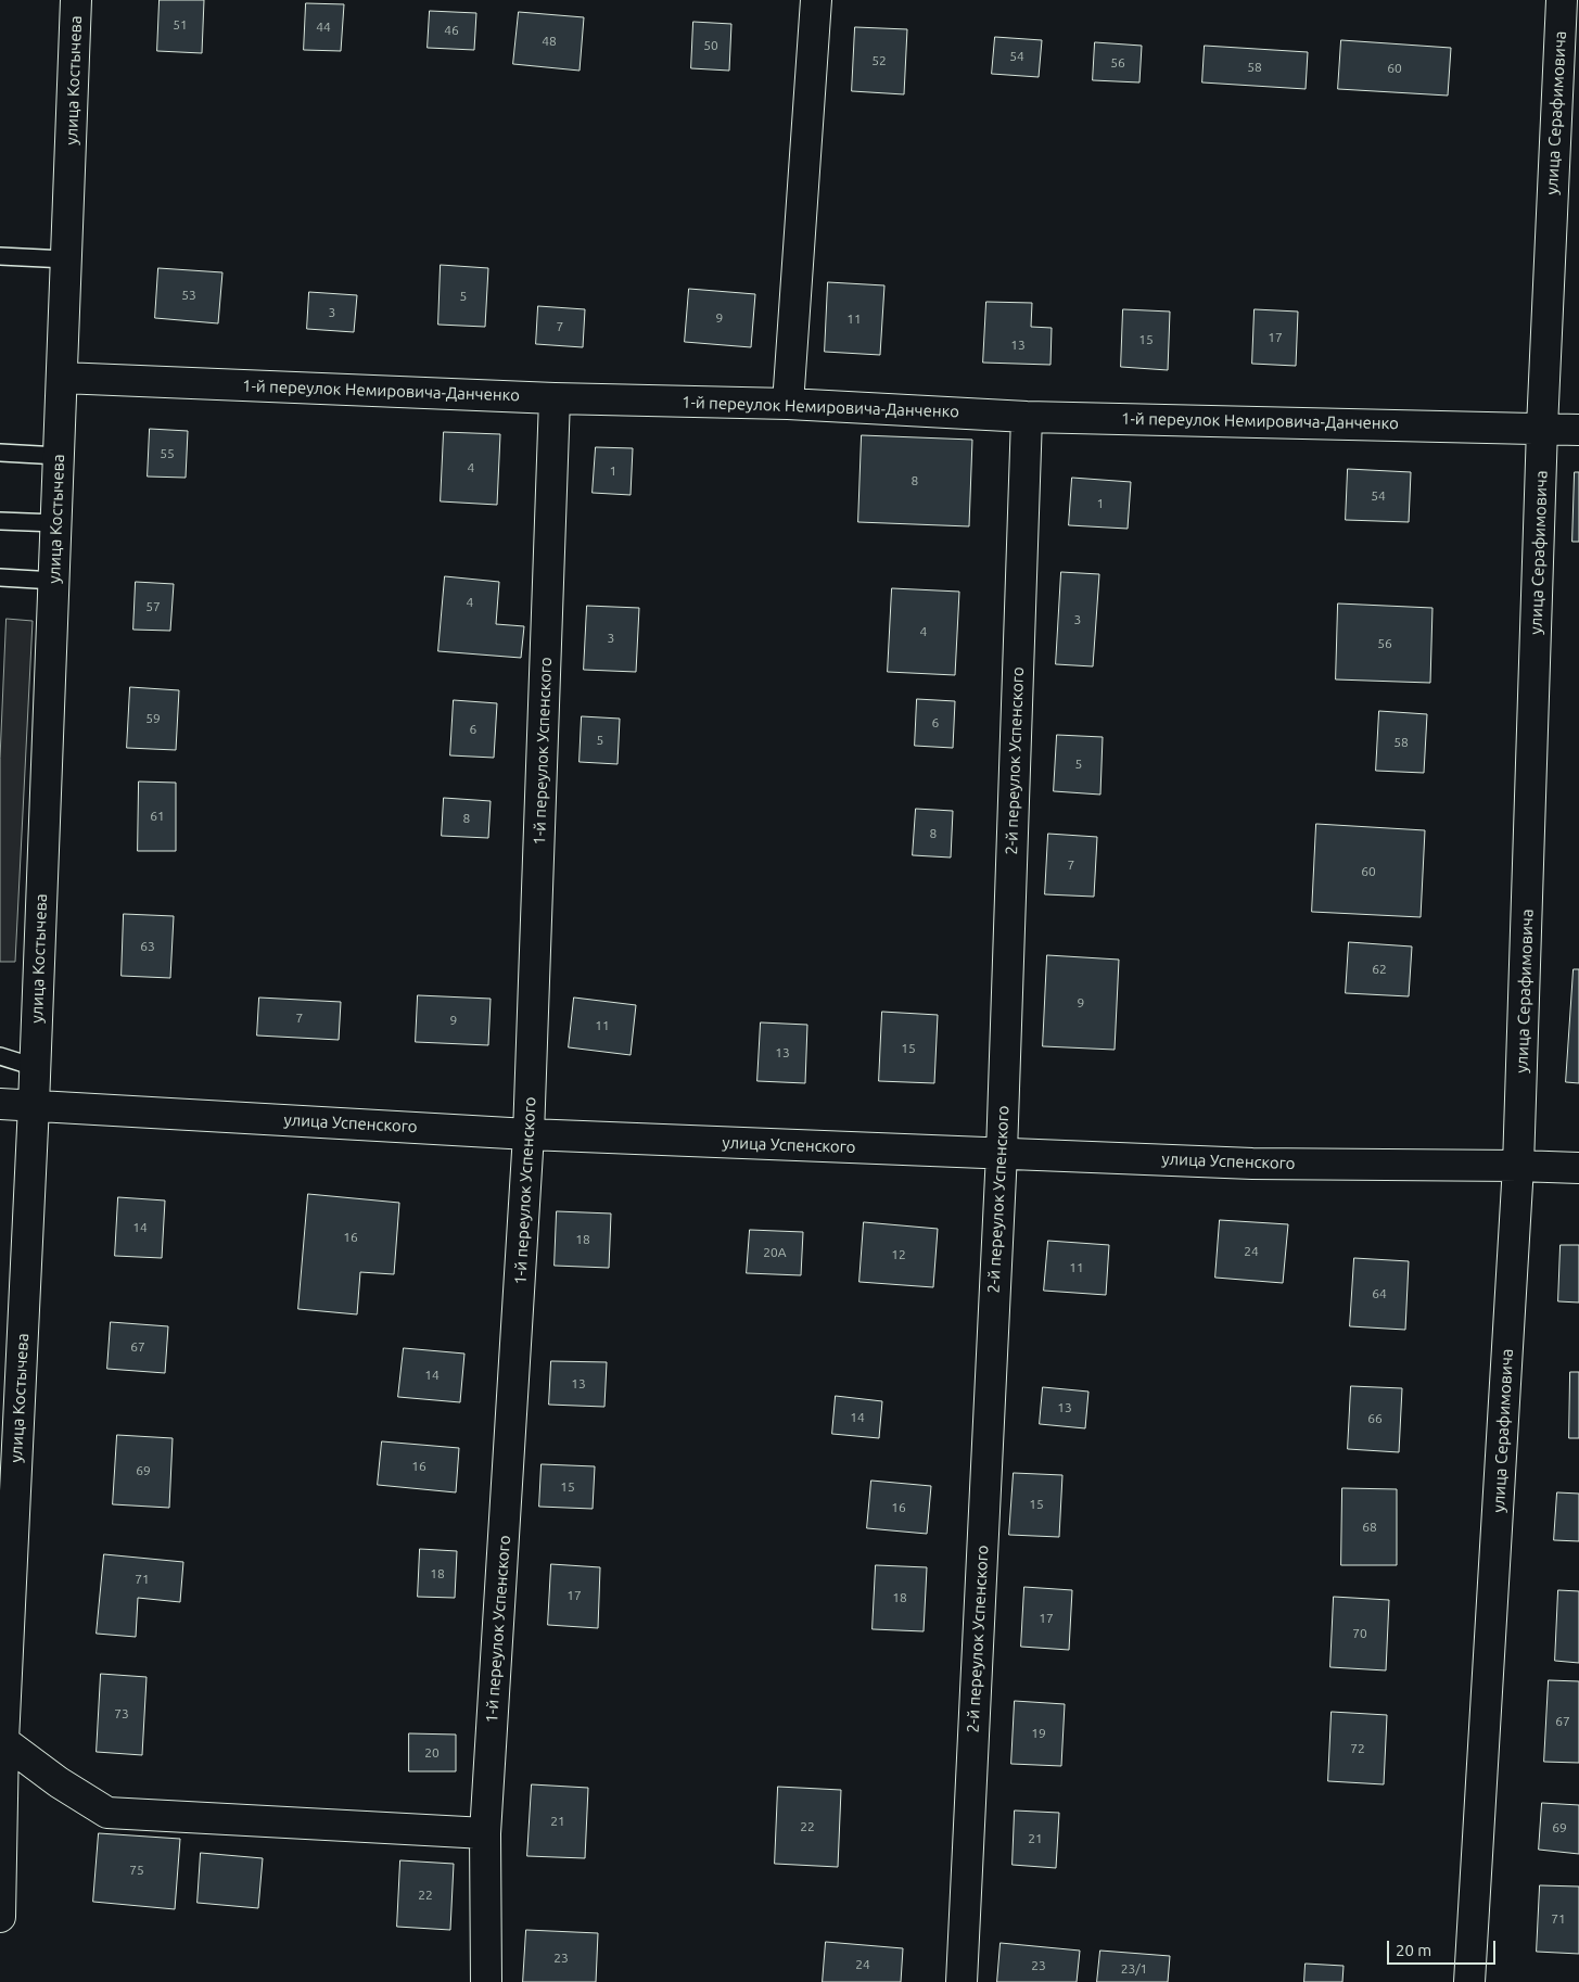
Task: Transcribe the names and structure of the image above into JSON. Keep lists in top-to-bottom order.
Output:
{
  "streets": {
    "street": [
      "улица Костычева",
      "улица Серафимовича",
      "1-й переулок Немировича-Данченко",
      "1-й переулок Успенского",
      "2-й переулок Успенского",
      "улица Успенского"
    ]
  },
  "crossings": [
    ["улица Костычева", "1-й переулок Немировича-Данченко"],
    ["улица Костычева", "улица Успенского"],
    ["улица Серафимовича", "1-й переулок Немировича-Данченко"],
    ["улица Серафимовича", "улица Успенского"],
    ["1-й переулок Немировича-Данченко", "1-й переулок Успенского"],
    ["1-й переулок Немировича-Данченко", "2-й переулок Успенского"],
    ["1-й переулок Успенского", "улица Успенского"],
    ["2-й переулок Успенского", "улица Успенского"]
  ],
  "house_numbers": [
    "51",
    "44",
    "46",
    "48",
    "50",
    "54",
    "52",
    "56",
    "58",
    "60",
    "53",
    "5",
    "3",
    "9",
    "11",
    "7",
    "17",
    "15",
    "13",
    "55",
    "4",
    "1",
    "8",
    "54",
    "1",
    "4",
    "57",
    "3",
    "4",
    "3",
    "56",
    "59",
    "6",
    "6",
    "5",
    "58",
    "5",
    "61",
    "8",
    "8",
    "7",
    "60",
    "63",
    "62",
    "9",
    "7",
    "9",
    "11",
    "15",
    "13",
    "14",
    "16",
    "18",
    "24",
    "20А",
    "12",
    "11",
    "64",
    "67",
    "14",
    "13",
    "13",
    "14",
    "66",
    "16",
    "69",
    "15",
    "15",
    "16",
    "68",
    "18",
    "71",
    "17",
    "18",
    "17",
    "70",
    "73",
    "67",
    "19",
    "72",
    "20",
    "21",
    "22",
    "69",
    "21",
    "75",
    "22",
    "71",
    "23",
    "24",
    "23",
    "23/1"
  ],
  "scale_bar": "20 m"
}
